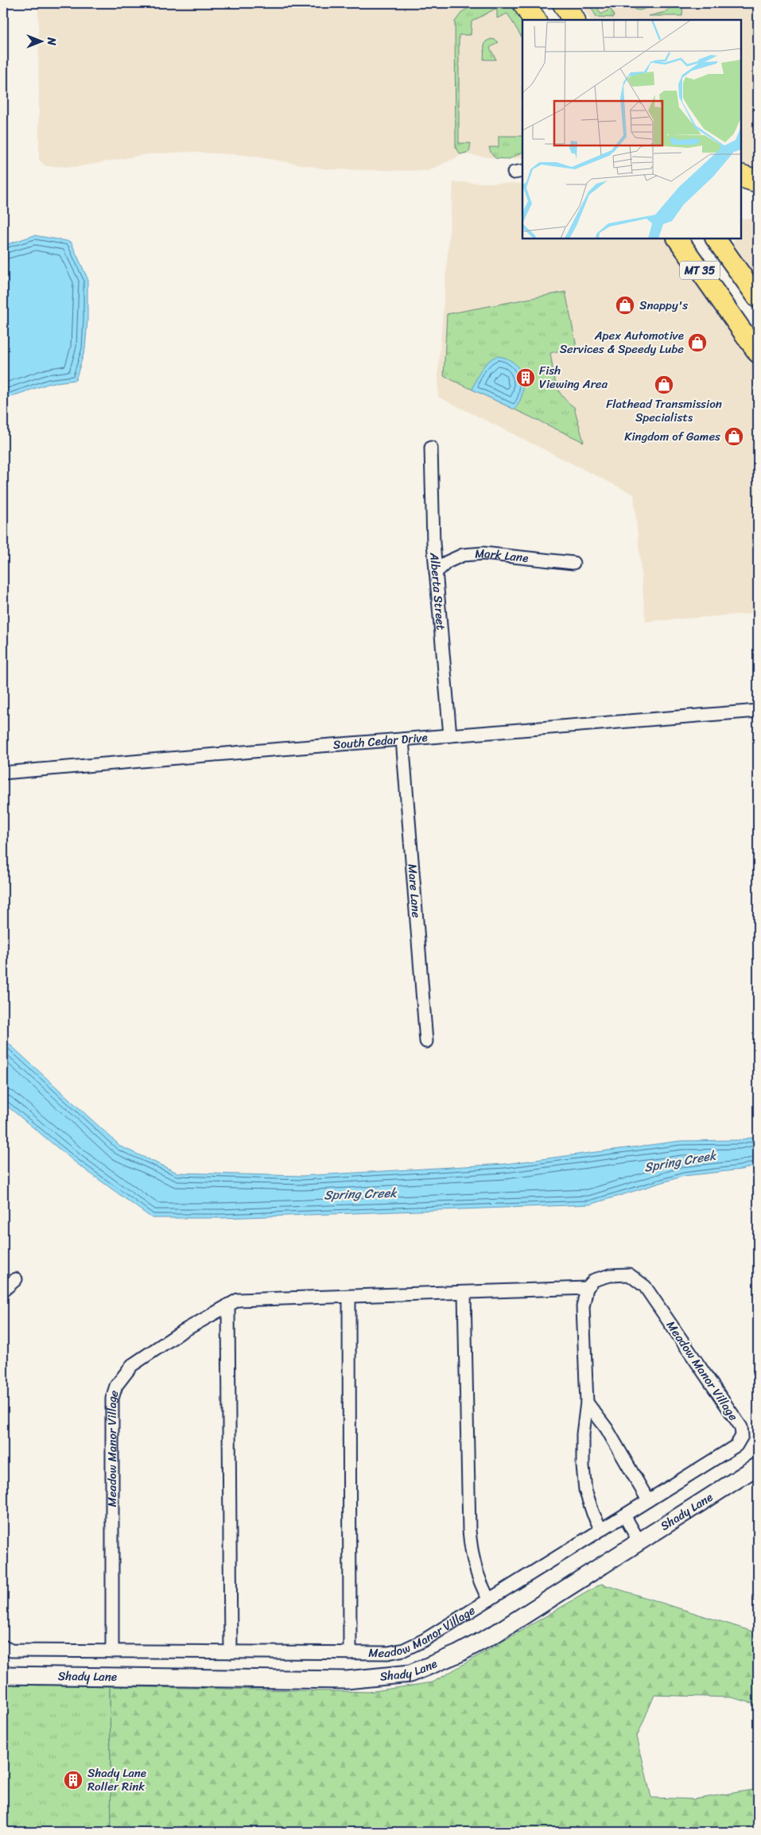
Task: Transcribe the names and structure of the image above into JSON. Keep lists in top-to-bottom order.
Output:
{
  "streets": {
    "main road": ["MT 35", "Shady Lane"],
    "street": [
      "Mark Lane",
      "Alberta Street",
      "South Cedar Drive",
      "Mare Lane",
      "Meadow Manor Village"
    ]
  },
  "crossings": [
    ["Mark Lane", "Alberta Street"],
    ["Alberta Street", "South Cedar Drive"],
    ["South Cedar Drive", "Mare Lane"]
  ],
  "water": ["Spring Creek"],
  "places": {
    "shop": [
      "Snappy's",
      "Apex Automotive Services & Speedy Lube",
      "Flathead Transmission Specialists",
      "Kingdom of Games"
    ],
    "building": ["Fish Viewing Area", "Shady Lane Roller Rink"]
  },
  "north": "right"
}
